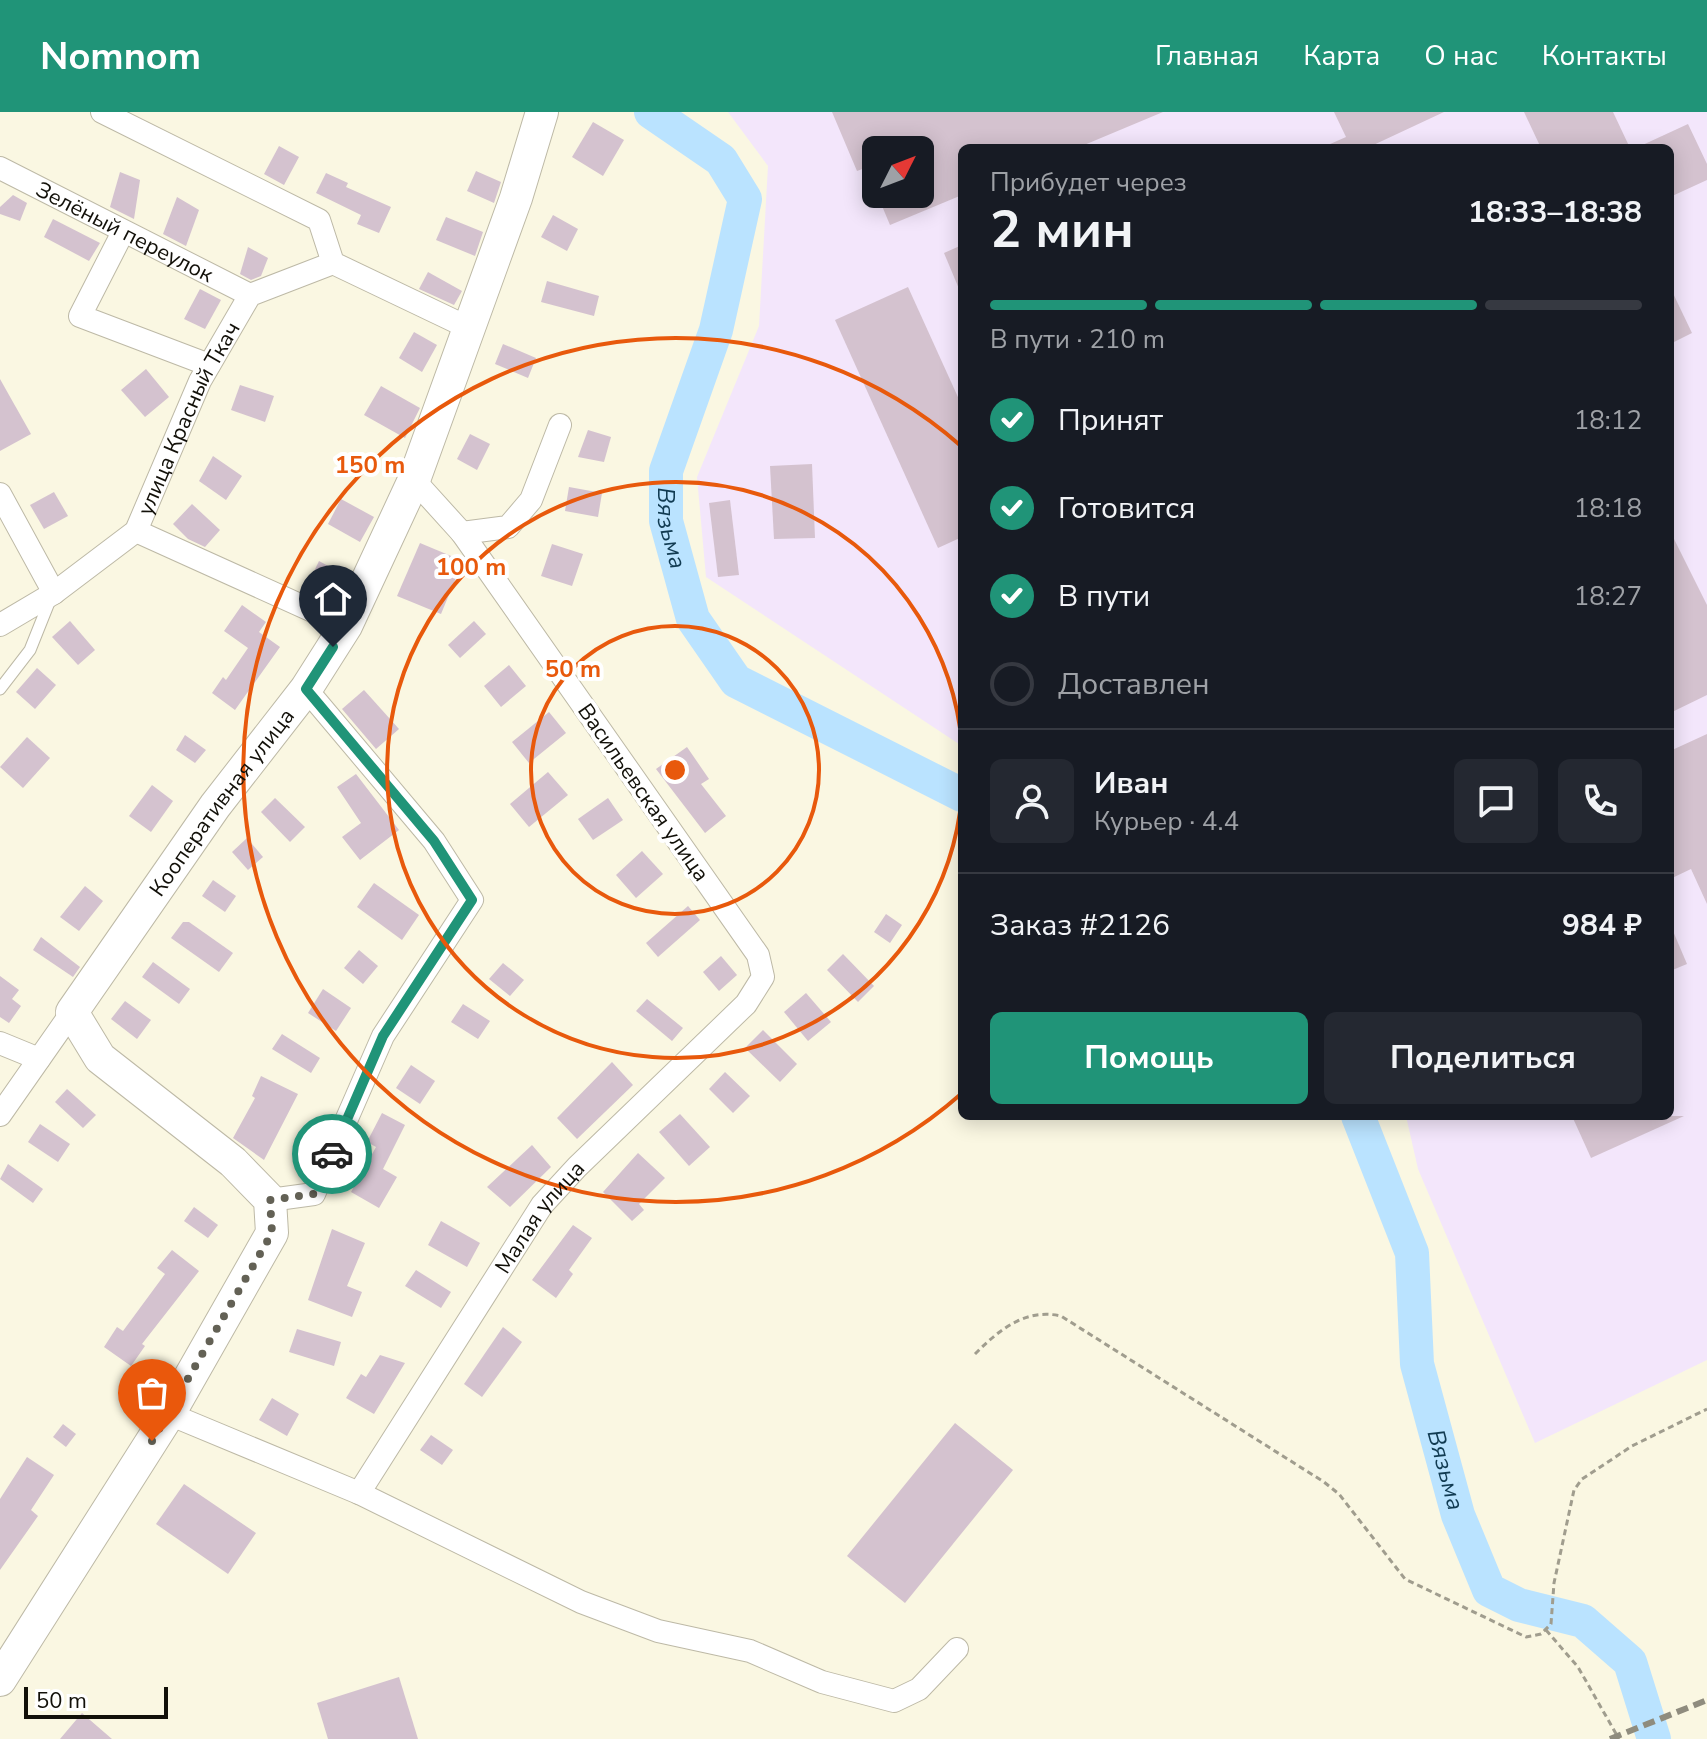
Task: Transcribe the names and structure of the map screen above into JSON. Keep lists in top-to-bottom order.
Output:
{
  "streets": {
    "street": [
      "Зелёный переулок",
      "улица Красный Ткач",
      "Васильевская улица",
      "Кооперативная улица",
      "Малая улица"
    ]
  },
  "crossings": [
    ["Зелёный переулок", "улица Красный Ткач"],
    ["Васильевская улица", "Кооперативная улица"],
    ["Васильевская улица", "Малая улица"]
  ],
  "water": ["Вязьма"],
  "scale_bar": "50 m",
  "north": "top right",
  "page": {
    "header": "Nomnom",
    "nav": [
      "Главная",
      "Карта",
      "О нас",
      "Контакты"
    ],
    "heading": ["2 мин", "Прибудет через", "18:33–18:38"],
    "panel": [
      "Иван",
      "Курьер · 4.4",
      "Заказ #2126",
      "984 ₽"
    ],
    "bar": "В пути · 210 m",
    "list": [
      ["Принят", "18:12"],
      ["Готовится", "18:18"],
      ["В пути", "18:27"],
      "Доставлен"
    ],
    "buttons": ["Помощь", "Поделиться"],
    "scale": "50 m"
  },
  "rings": ["150 m", "100 m", "50 m"]
}
